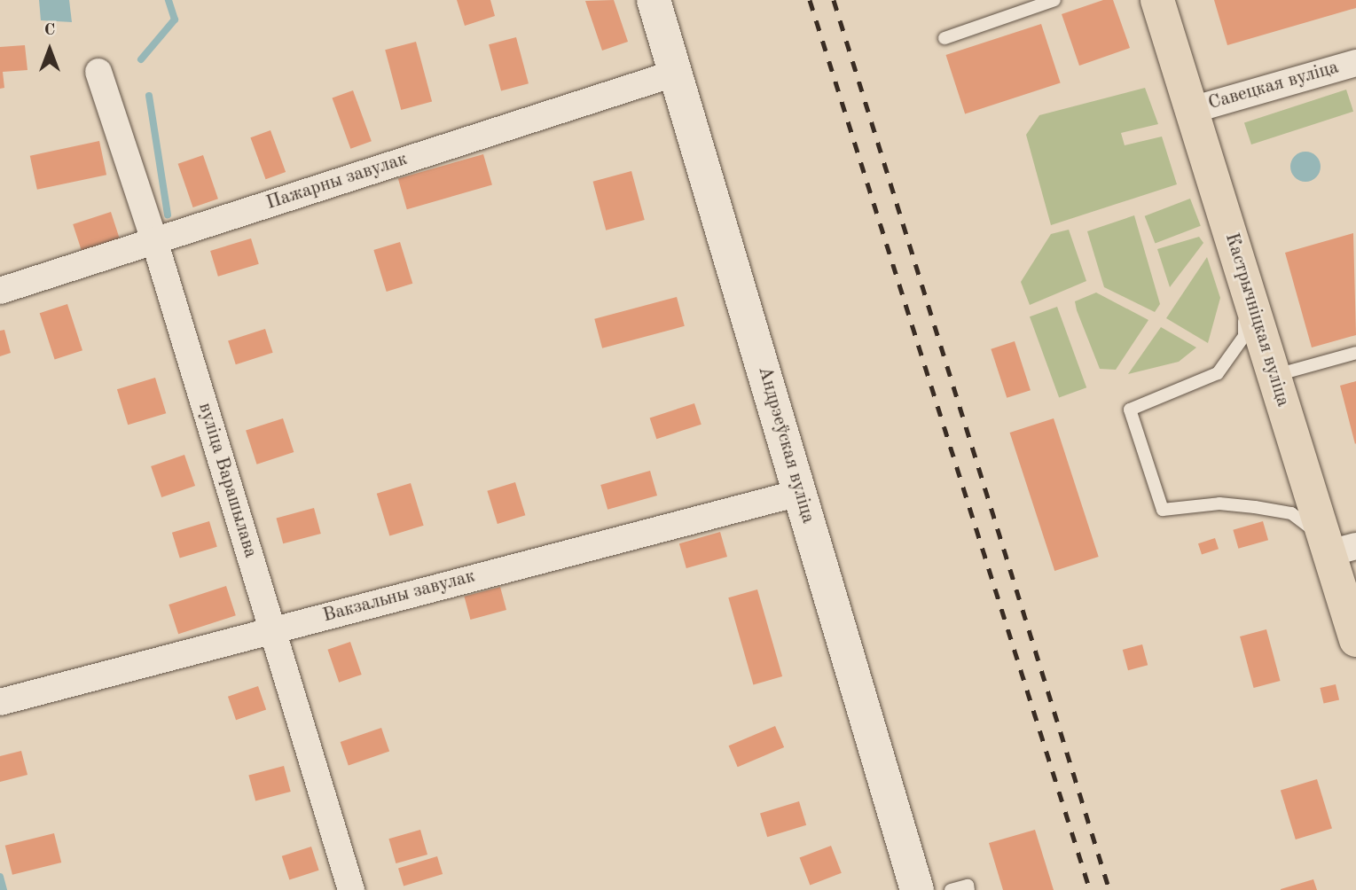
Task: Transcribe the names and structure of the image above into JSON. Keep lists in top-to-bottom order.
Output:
{
  "streets": {
    "main road": ["Кастрычніцкая вуліца", "Андрэеўская вуліца"],
    "street": [
      "Савецкая вуліца",
      "Пажарны завулак",
      "вуліца Варашылава",
      "Вакзальны завулак"
    ]
  },
  "crossings": [
    ["Савецкая вуліца", "Кастрычніцкая вуліца"],
    ["Пажарны завулак", "Андрэеўская вуліца"],
    ["Пажарны завулак", "вуліца Варашылава"],
    ["Андрэеўская вуліца", "Вакзальны завулак"],
    ["вуліца Варашылава", "Вакзальны завулак"]
  ],
  "north": "top"
}
